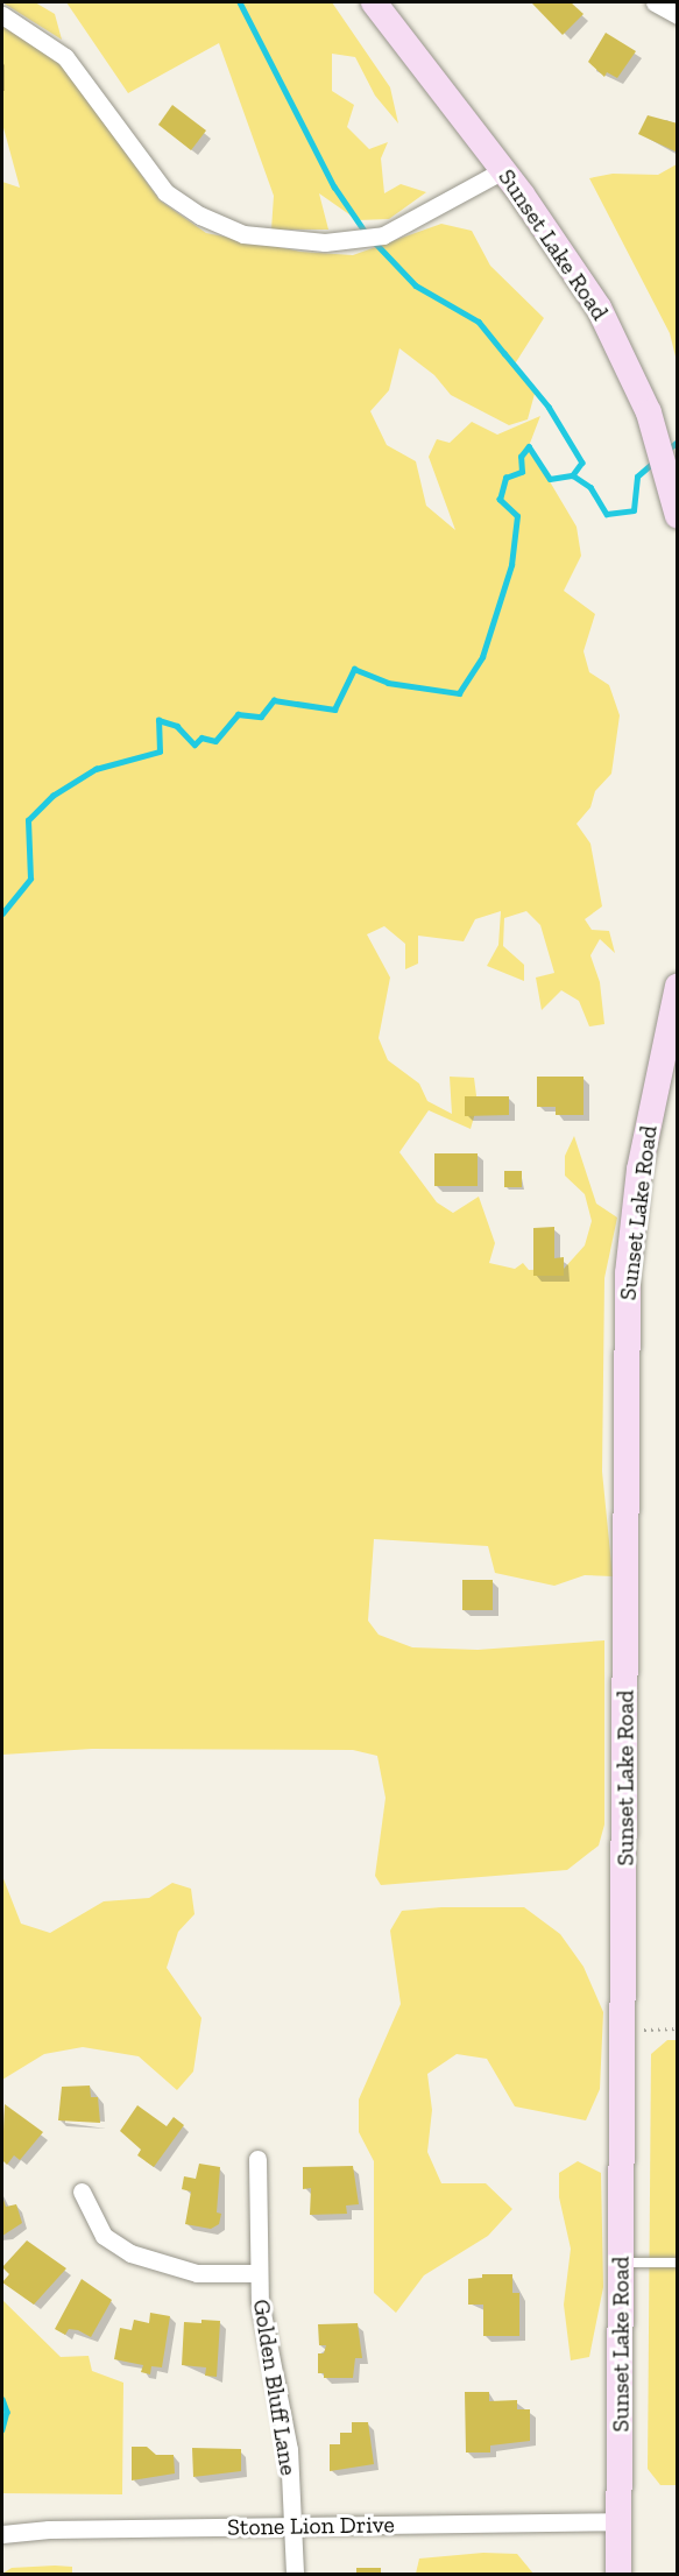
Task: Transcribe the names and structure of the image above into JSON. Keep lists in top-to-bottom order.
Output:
{
  "streets": {
    "main road": ["Sunset Lake Road"],
    "street": ["Golden Bluff Lane", "Stone Lion Drive"]
  },
  "crossings": [
    ["Sunset Lake Road", "Stone Lion Drive"],
    ["Golden Bluff Lane", "Stone Lion Drive"]
  ]
}
